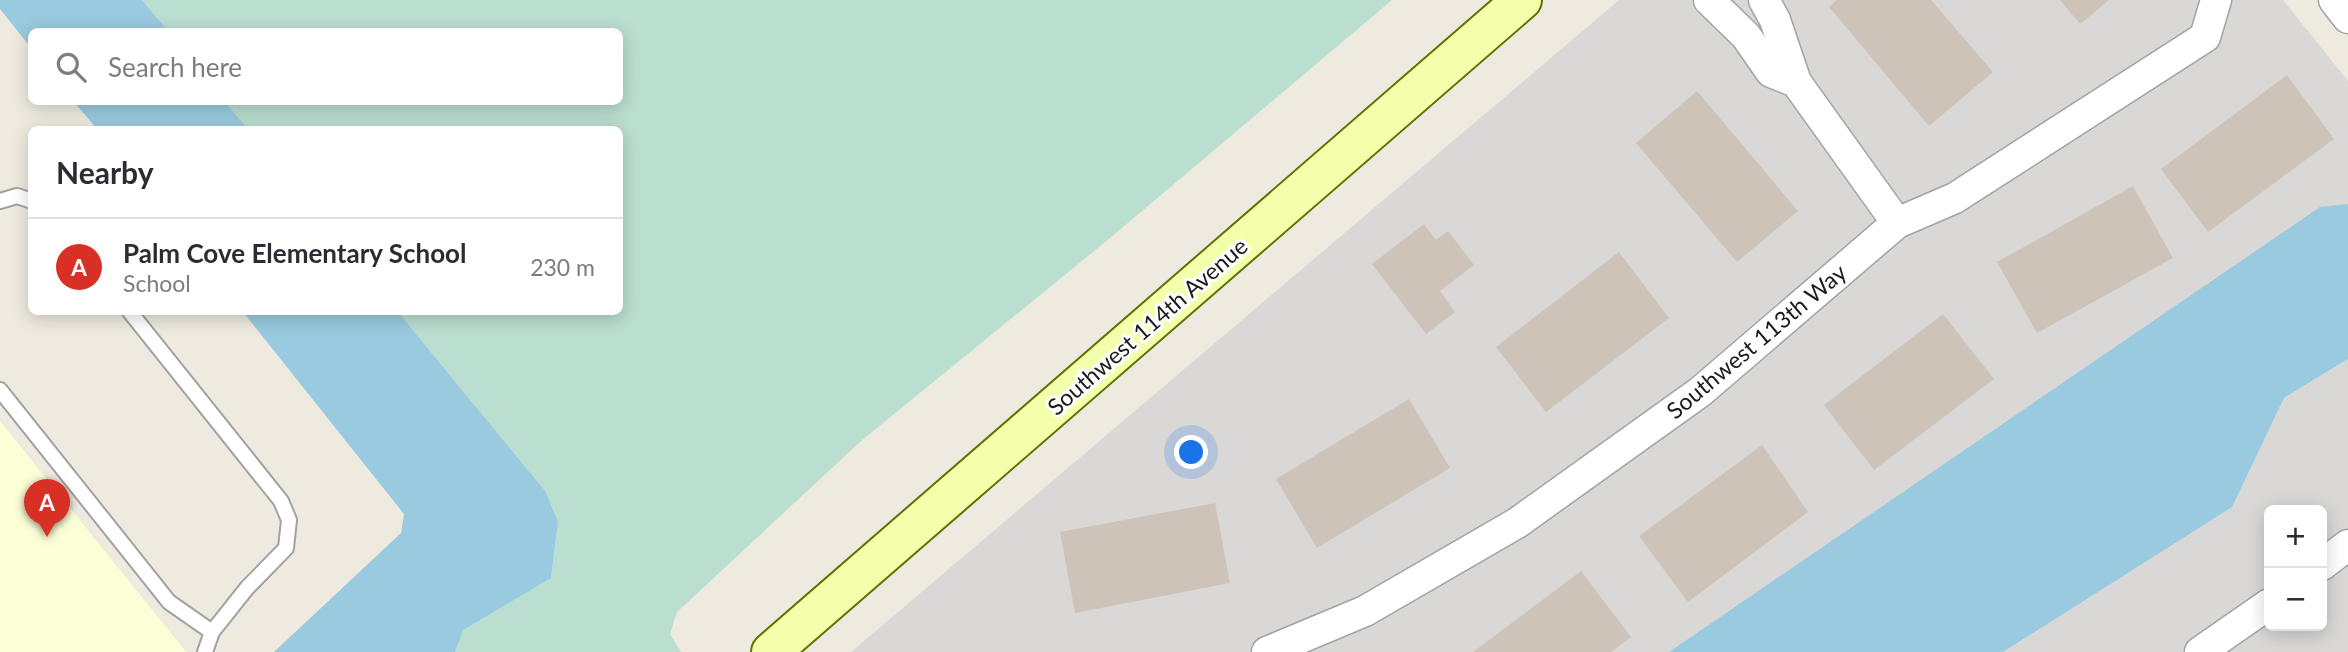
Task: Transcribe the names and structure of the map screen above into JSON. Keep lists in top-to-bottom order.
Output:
{
  "streets": {
    "street": ["Southwest 114th Avenue", "Southwest 113th Way"]
  },
  "page": {
    "search": "Search here",
    "heading": "Nearby",
    "list": [
      {
        "mark": "A",
        "name": "Palm Cove Elementary School",
        "note": "School",
        "value": "230 m"
      }
    ],
    "pins": "A",
    "map_buttons": ["+", "−"]
  }
}
